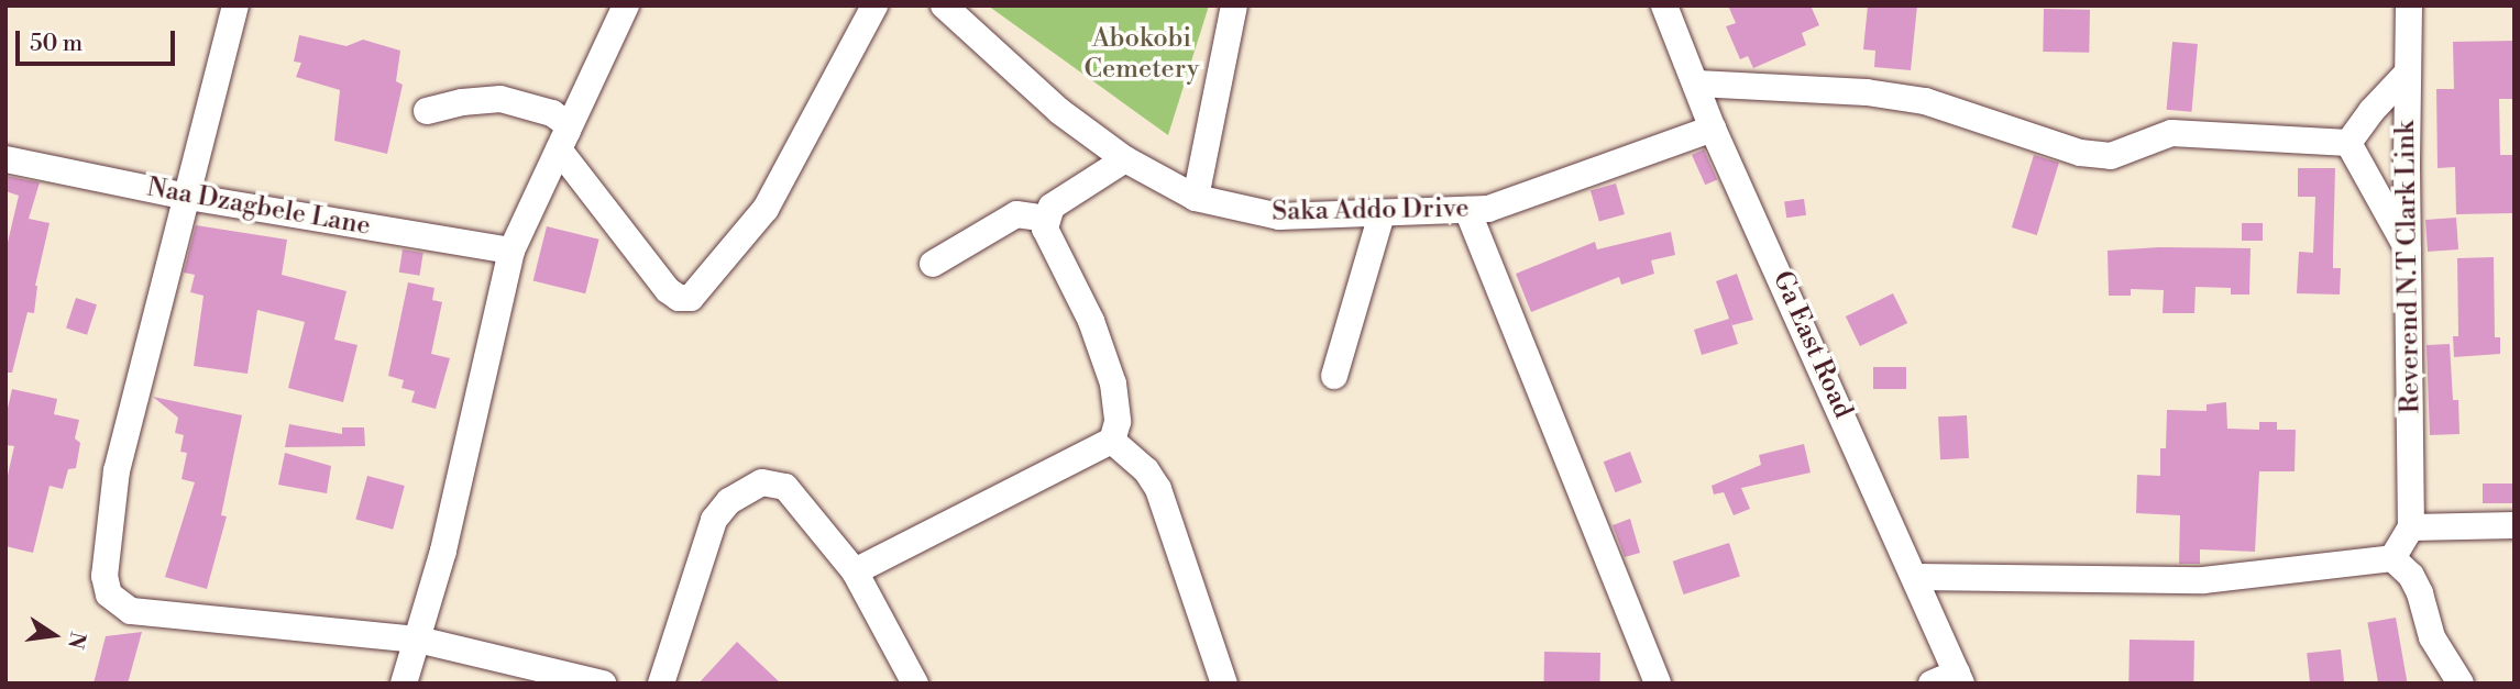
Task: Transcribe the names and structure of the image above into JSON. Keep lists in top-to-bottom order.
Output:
{
  "streets": {
    "street": [
      "Naa Dzagbele Lane",
      "Saka Addo Drive",
      "Reverend N.T Clark Link",
      "Ga East Road"
    ]
  },
  "crossings": [
    ["Saka Addo Drive", "Ga East Road"]
  ],
  "parks": ["Abokobi Cemetery"],
  "scale_bar": "50 m",
  "north": "right"
}
